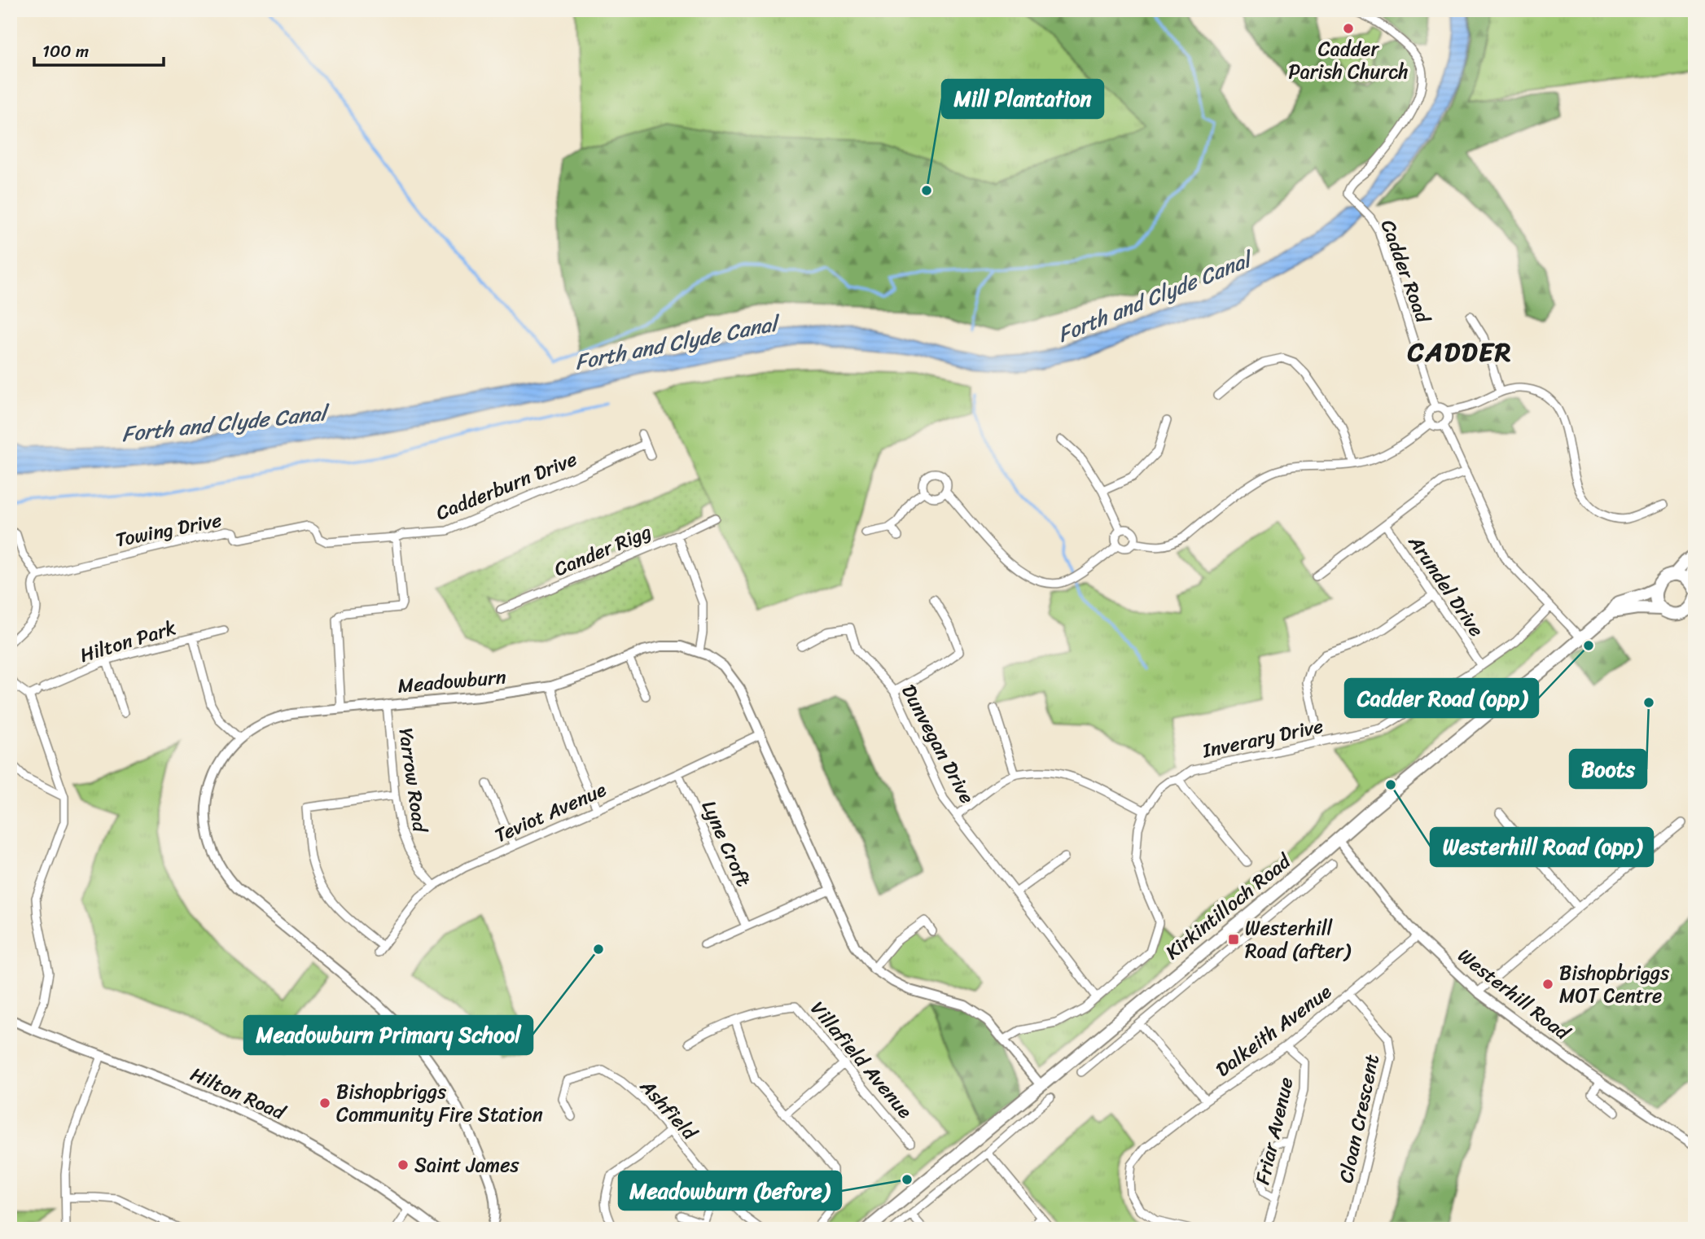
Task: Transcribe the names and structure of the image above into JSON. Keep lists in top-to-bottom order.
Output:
{
  "streets": {
    "main road": ["Kirkintilloch Road"],
    "street": [
      "Cadder Road",
      "Cadderburn Drive",
      "Towing Drive",
      "Cander Rigg",
      "Arundel Drive",
      "Hilton Park",
      "Meadowburn",
      "Inverary Drive",
      "Dunvegan Drive",
      "Yarrow Road",
      "Teviot Avenue",
      "Lyne Croft",
      "Westerhill Road",
      "Dalkeith Avenue",
      "Villafield Avenue",
      "Hilton Road",
      "Ashfield",
      "Cloan Crescent",
      "Friar Avenue"
    ]
  },
  "crossings": [
    ["Cadderburn Drive", "Towing Drive"],
    ["Arundel Drive", "Inverary Drive"],
    ["Meadowburn", "Inverary Drive"],
    ["Meadowburn", "Yarrow Road"],
    ["Meadowburn", "Teviot Avenue"],
    ["Meadowburn", "Kirkintilloch Road"],
    ["Inverary Drive", "Dunvegan Drive"],
    ["Yarrow Road", "Teviot Avenue"],
    ["Teviot Avenue", "Lyne Croft"],
    ["Kirkintilloch Road", "Westerhill Road"],
    ["Westerhill Road", "Dalkeith Avenue"],
    ["Dalkeith Avenue", "Cloan Crescent"],
    ["Dalkeith Avenue", "Friar Avenue"]
  ],
  "districts": ["CADDER"],
  "water": ["Forth and Clyde Canal"],
  "places": {
    "other": [
      "Cadder Parish Church",
      "Mill Plantation",
      "Cadder Road (opp)",
      "Boots",
      "Westerhill Road (opp)",
      "Meadowburn Primary School",
      "Bishopbriggs MOT Centre",
      "Bishopbriggs Community Fire Station",
      "Saint James",
      "Meadowburn (before)"
    ],
    "transit": ["Westerhill Road (after)"]
  },
  "scale_bar": "100 m"
}
